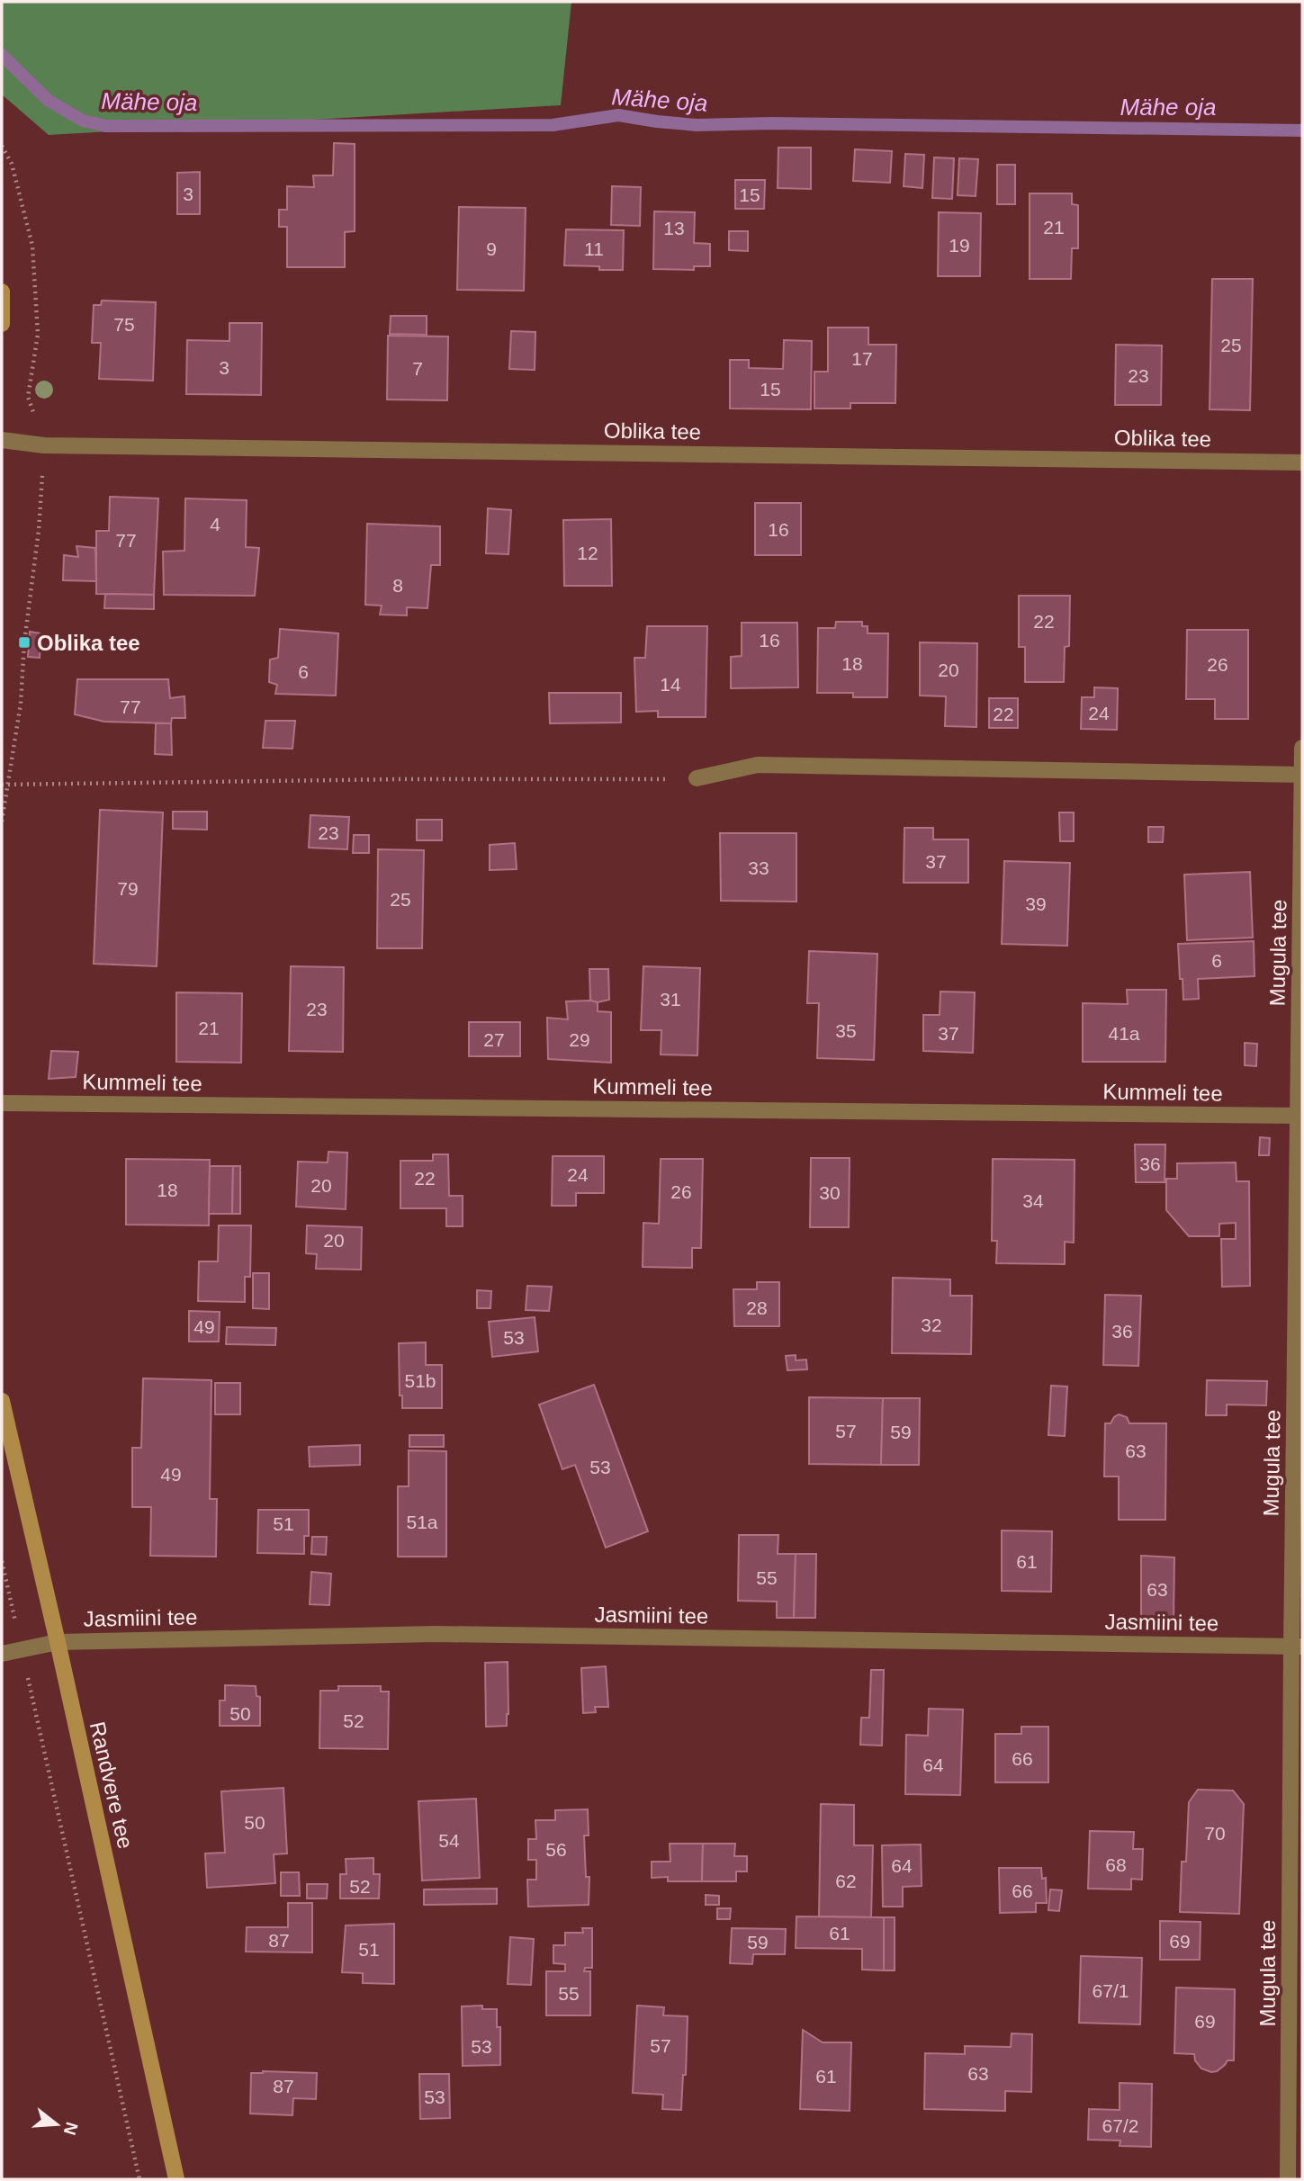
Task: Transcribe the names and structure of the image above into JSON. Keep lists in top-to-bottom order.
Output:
{
  "streets": {
    "main road": ["Randvere tee"],
    "street": [
      "Oblika tee",
      "Mugula tee",
      "Kummeli tee",
      "Jasmiini tee"
    ]
  },
  "crossings": [
    ["Mugula tee", "Kummeli tee"],
    ["Mugula tee", "Jasmiini tee"],
    ["Jasmiini tee", "Randvere tee"]
  ],
  "water": ["Mähe oja"],
  "places": {
    "transit": ["Oblika tee"]
  },
  "house_numbers": [
    "3",
    "15",
    "21",
    "13",
    "19",
    "9",
    "11",
    "75",
    "25",
    "17",
    "3",
    "7",
    "23",
    "15",
    "4",
    "16",
    "77",
    "12",
    "8",
    "22",
    "16",
    "18",
    "26",
    "20",
    "6",
    "14",
    "77",
    "24",
    "22",
    "23",
    "37",
    "33",
    "79",
    "25",
    "39",
    "6",
    "31",
    "23",
    "21",
    "35",
    "37",
    "41a",
    "27",
    "29",
    "36",
    "24",
    "22",
    "20",
    "18",
    "26",
    "30",
    "34",
    "20",
    "28",
    "32",
    "49",
    "36",
    "53",
    "51b",
    "57",
    "59",
    "63",
    "53",
    "49",
    "51a",
    "51",
    "61",
    "55",
    "63",
    "50",
    "52",
    "66",
    "64",
    "50",
    "70",
    "54",
    "56",
    "68",
    "64",
    "62",
    "52",
    "66",
    "61",
    "87",
    "69",
    "59",
    "51",
    "67/1",
    "55",
    "69",
    "57",
    "53",
    "63",
    "61",
    "87",
    "53",
    "67/2"
  ],
  "north": "right"
}
